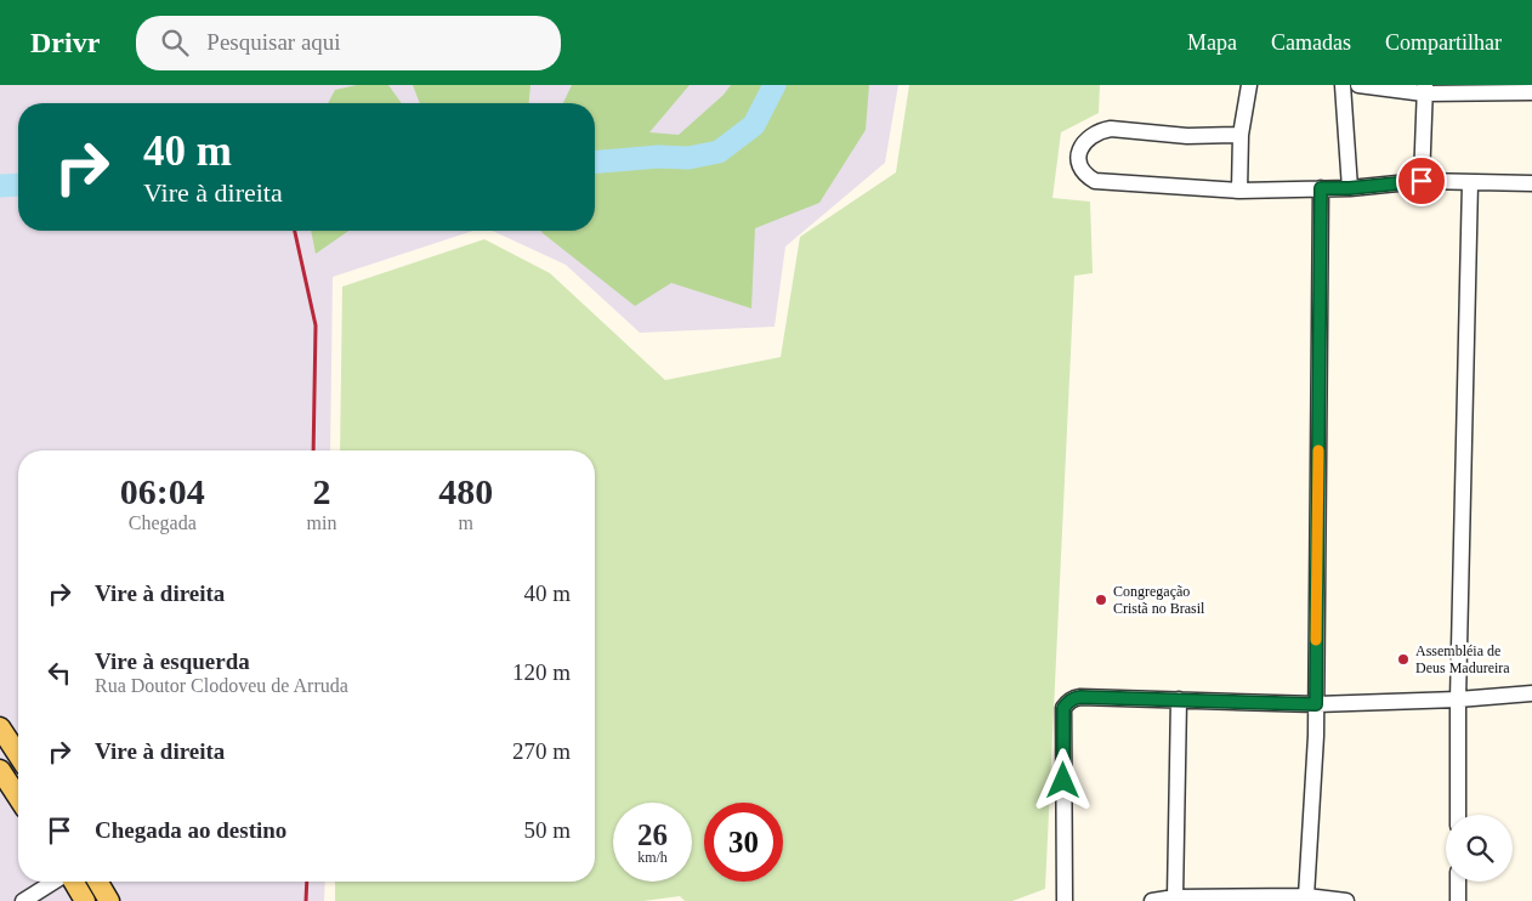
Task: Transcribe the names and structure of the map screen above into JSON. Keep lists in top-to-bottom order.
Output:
{
  "places": ["Congregação Cristã no Brasil", "Assembléia de Deus Madureira"],
  "page": {
    "header": "Drivr",
    "search": "Pesquisar aqui",
    "nav": ["Mapa", "Camadas", "Compartilhar"],
    "turn": ["40 m", "Vire à direita"],
    "eta": [
      "06:04",
      "Chegada",
      "2",
      "min",
      "480",
      "m"
    ],
    "list": [
      {
        "name": "Vire à direita",
        "value": "40 m"
      },
      {
        "name": "Vire à esquerda",
        "note": "Rua Doutor Clodoveu de Arruda",
        "value": "120 m"
      },
      {
        "name": "Vire à direita",
        "value": "270 m"
      },
      {
        "name": "Chegada ao destino",
        "value": "50 m"
      }
    ],
    "speed": "26 km/h",
    "limit": "30"
  }
}
